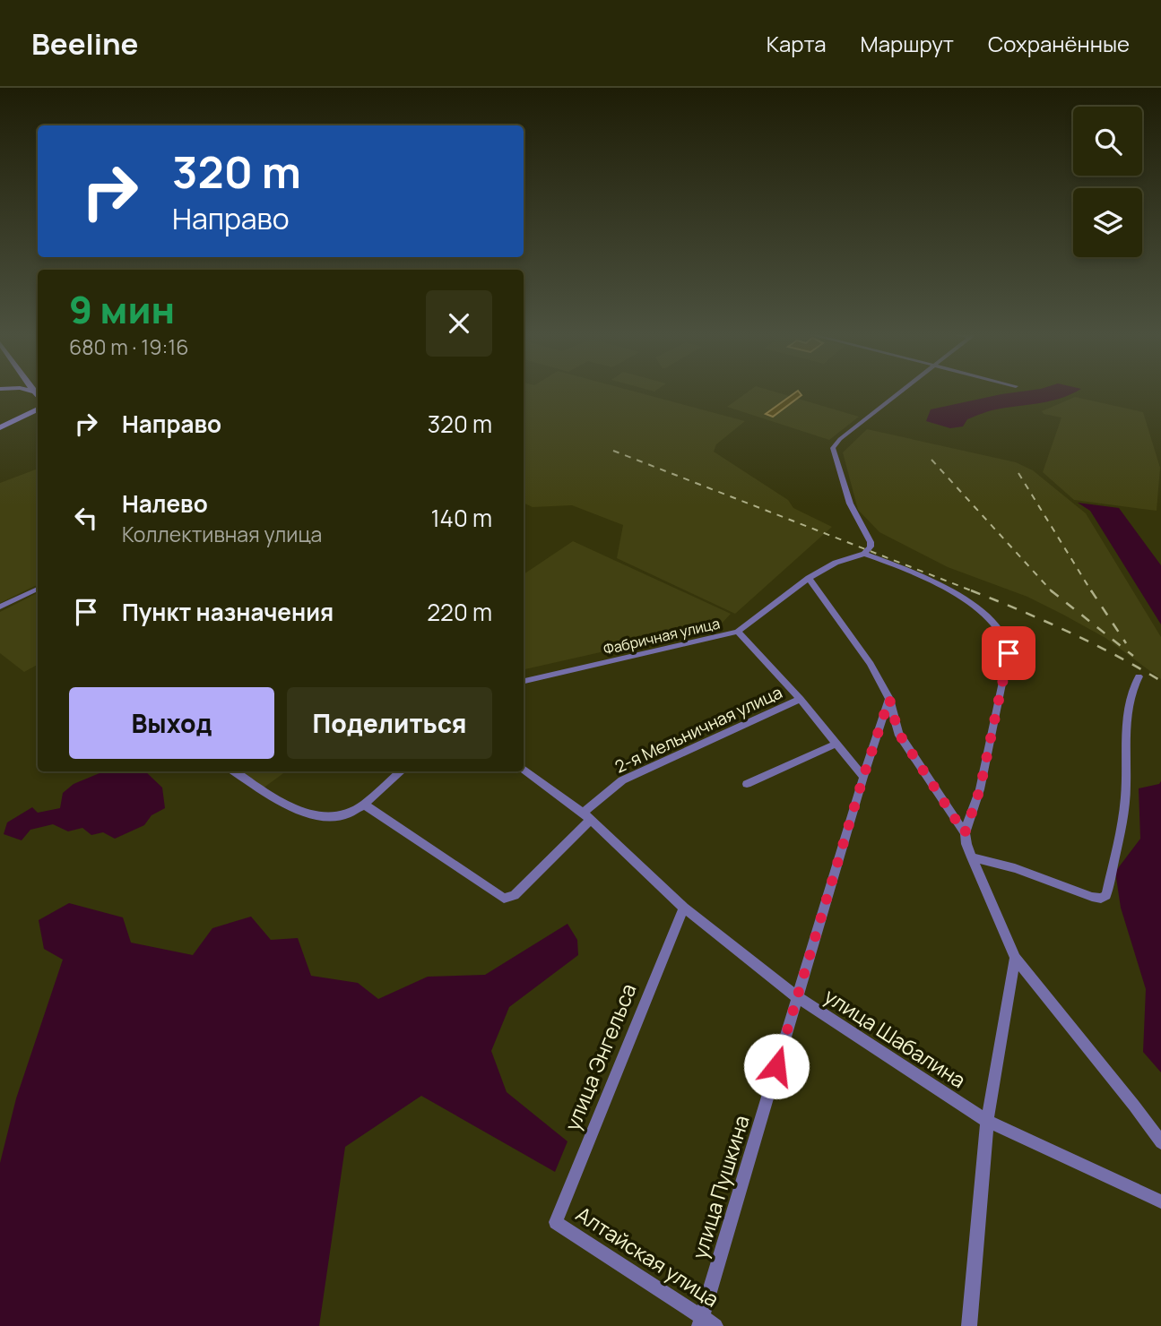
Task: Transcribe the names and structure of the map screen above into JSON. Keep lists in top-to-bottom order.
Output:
{
  "streets": {
    "street": [
      "Фабричная улица",
      "2-я Мельничная улица",
      "улица Шабалина",
      "улица Энгельса",
      "улица Пушкина",
      "Алтайская улица"
    ]
  },
  "crossings": [
    ["2-я Мельничная улица", "улица Шабалина"],
    ["улица Шабалина", "улица Энгельса"],
    ["улица Шабалина", "улица Пушкина"],
    ["улица Энгельса", "Алтайская улица"],
    ["улица Пушкина", "Алтайская улица"]
  ],
  "page": {
    "header": "Beeline",
    "nav": ["Карта", "Маршрут", "Сохранённые"],
    "turn": ["320 m", "Направо"],
    "heading": ["9 мин", "680 m · 19:16"],
    "list": [
      {
        "name": "Направо",
        "value": "320 m"
      },
      {
        "name": "Налево",
        "note": "Коллективная улица",
        "value": "140 m"
      },
      {
        "name": "Пункт назначения",
        "value": "220 m"
      }
    ],
    "buttons": ["Выход", "Поделиться"]
  }
}
